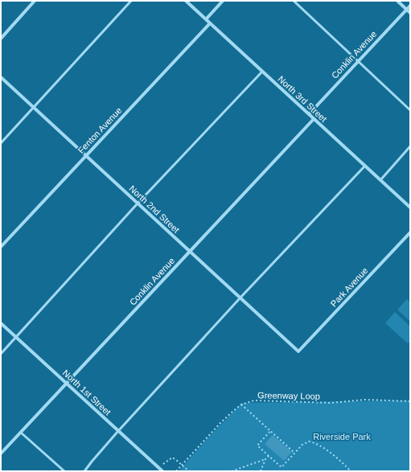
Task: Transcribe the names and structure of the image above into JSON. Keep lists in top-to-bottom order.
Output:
{
  "streets": {
    "street": [
      "Conklin Avenue",
      "North 3rd Street",
      "Fenton Avenue",
      "North 2nd Street",
      "Park Avenue",
      "North 1st Street"
    ],
    "path": ["Greenway Loop"]
  },
  "crossings": [
    ["Conklin Avenue", "North 3rd Street"],
    ["Conklin Avenue", "North 2nd Street"],
    ["Conklin Avenue", "North 1st Street"],
    ["North 3rd Street", "Fenton Avenue"],
    ["Fenton Avenue", "North 2nd Street"],
    ["North 2nd Street", "Park Avenue"]
  ],
  "parks": ["Riverside Park"]
}
